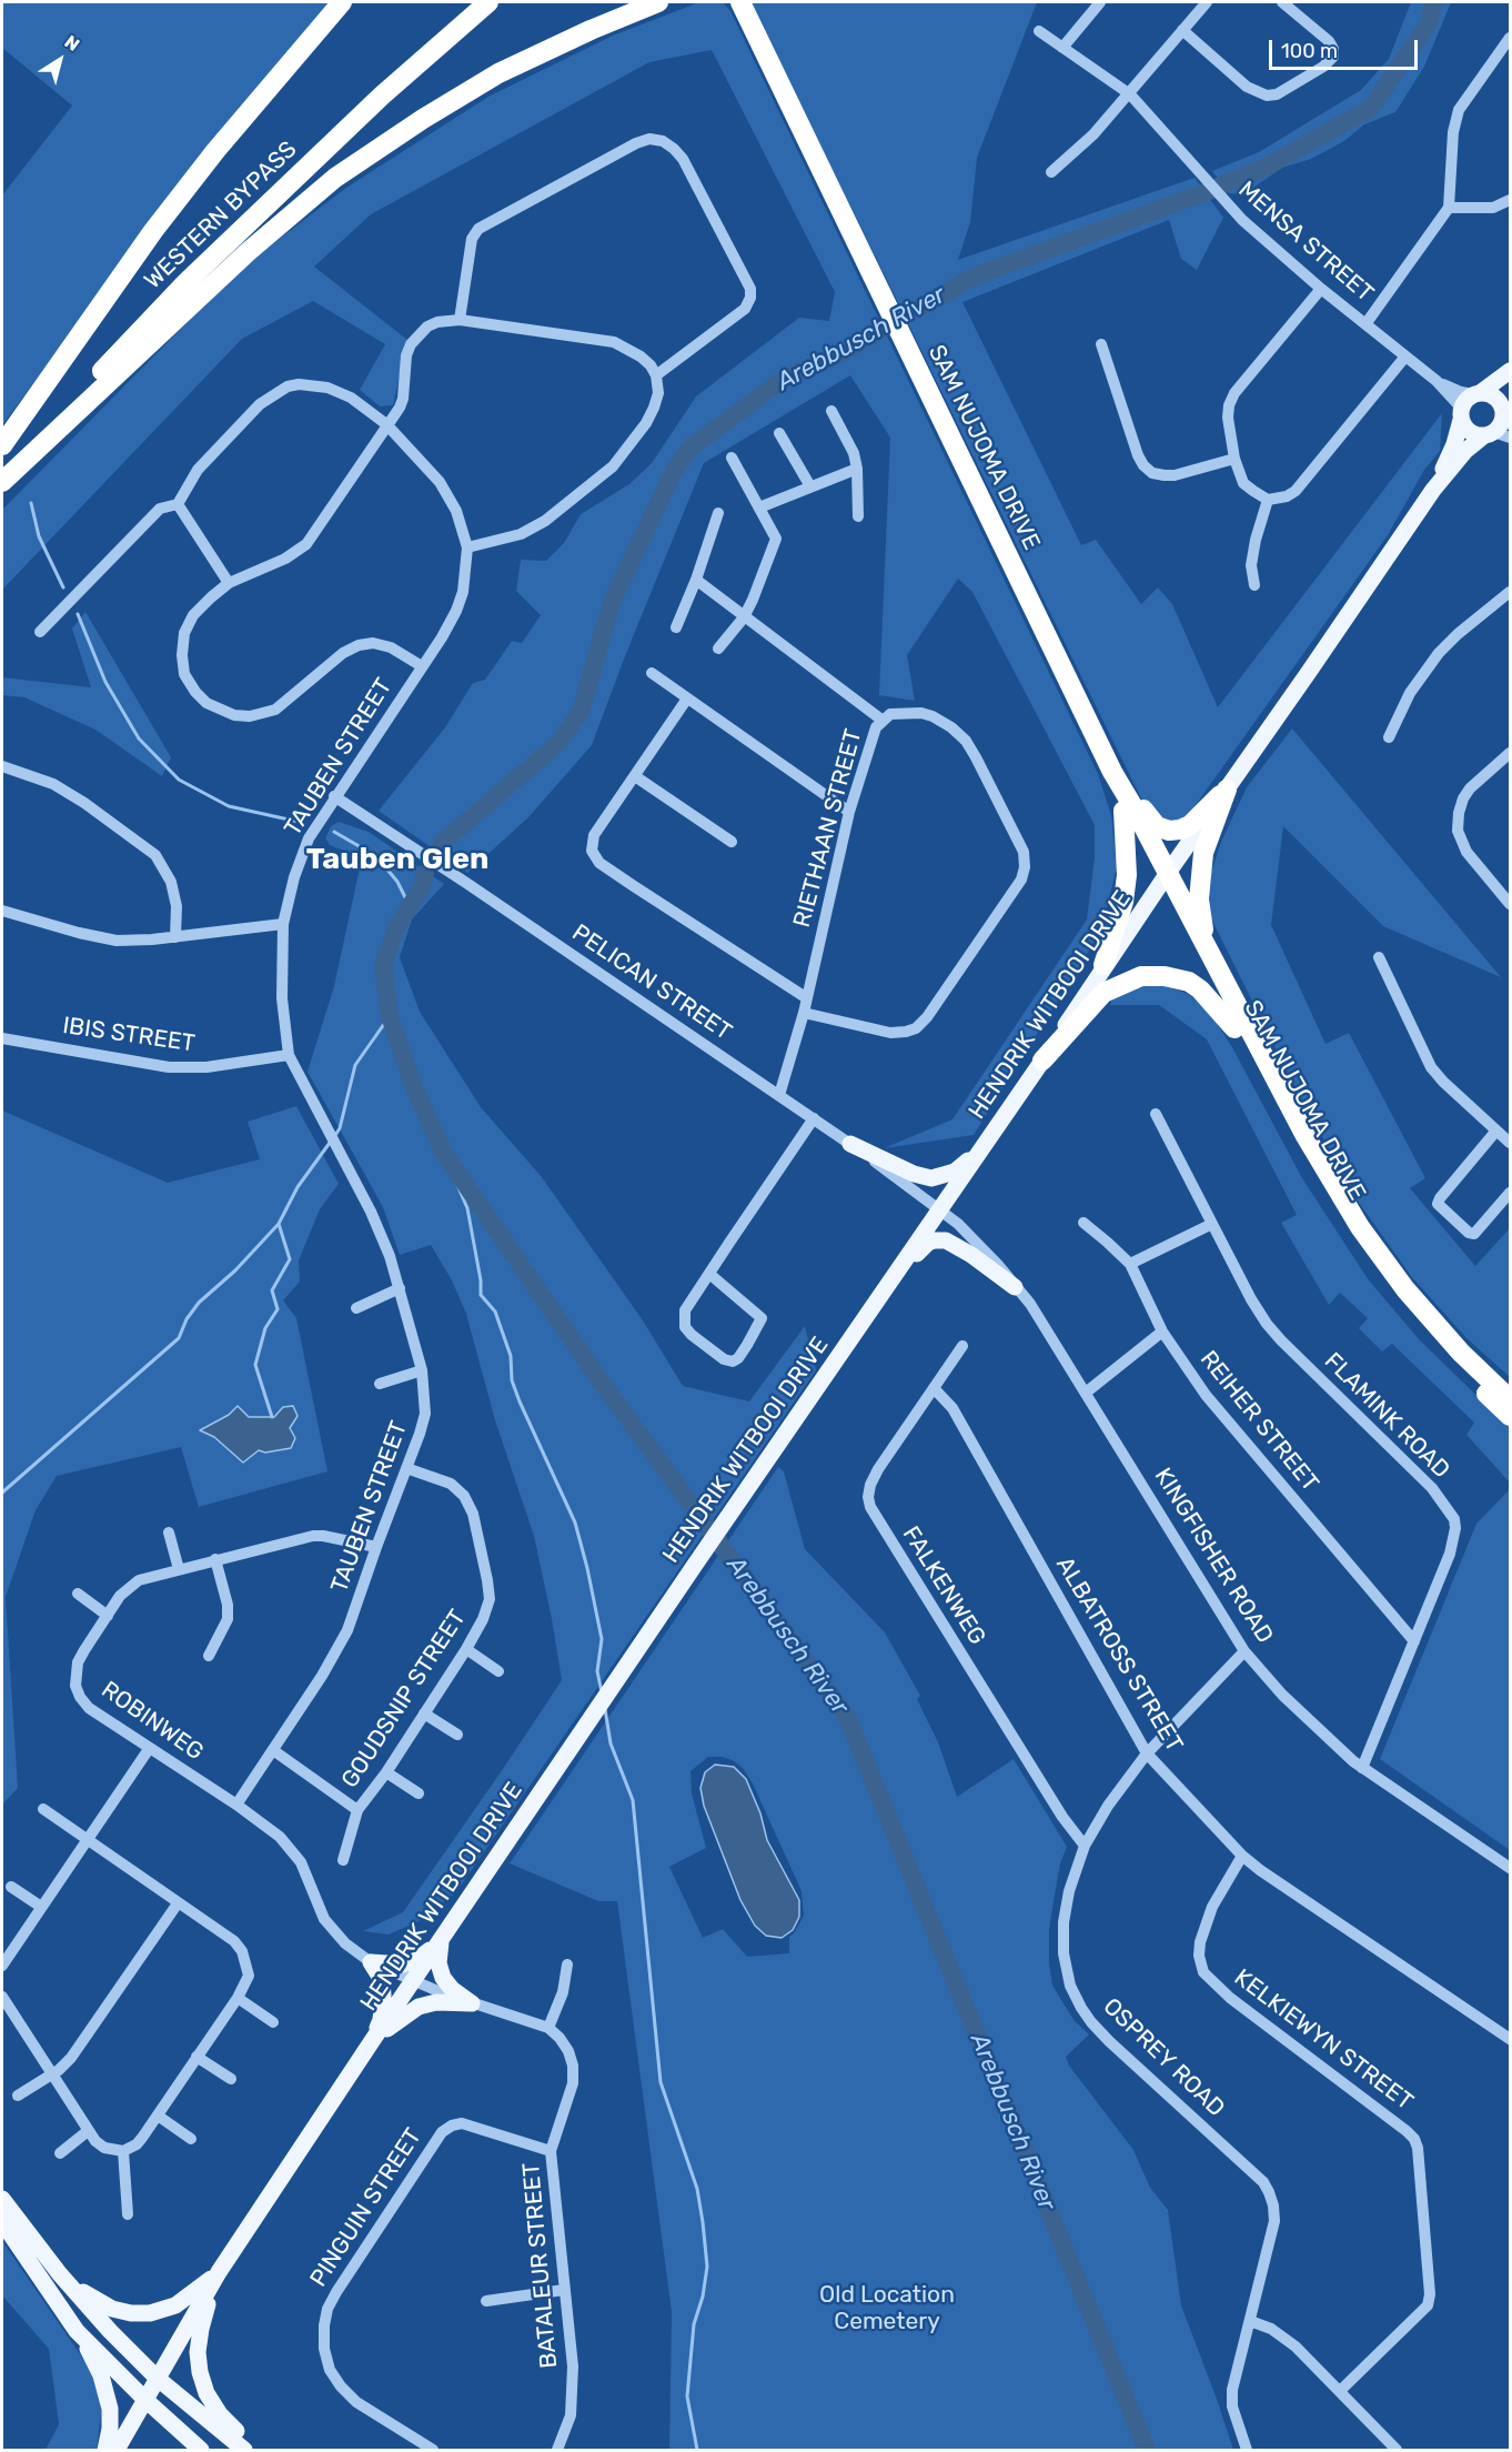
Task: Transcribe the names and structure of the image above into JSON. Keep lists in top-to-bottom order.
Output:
{
  "streets": {
    "highway": ["WESTERN BYPASS", "SAM NUJOMA DRIVE"],
    "main road": ["HENDRIK WITBOOI DRIVE"],
    "street": [
      "MENSA STREET",
      "TAUBEN STREET",
      "RIETHAAN STREET",
      "PELICAN STREET",
      "IBIS STREET",
      "FLAMINK ROAD",
      "REIHER STREET",
      "KINGFISHER ROAD",
      "FALKENWEG",
      "ALBATROSS STREET",
      "GOUDSNIP STREET",
      "ROBINWEG",
      "KELKIEWYN STREET",
      "OSPREY ROAD",
      "PINGUIN STREET",
      "BATALEUR STREET"
    ]
  },
  "crossings": [
    ["MENSA STREET", "HENDRIK WITBOOI DRIVE"],
    ["SAM NUJOMA DRIVE", "HENDRIK WITBOOI DRIVE"],
    ["TAUBEN STREET", "PELICAN STREET"],
    ["TAUBEN STREET", "IBIS STREET"],
    ["TAUBEN STREET", "GOUDSNIP STREET"],
    ["TAUBEN STREET", "ROBINWEG"],
    ["RIETHAAN STREET", "PELICAN STREET"],
    ["PELICAN STREET", "HENDRIK WITBOOI DRIVE"],
    ["PELICAN STREET", "KINGFISHER ROAD"],
    ["HENDRIK WITBOOI DRIVE", "KINGFISHER ROAD"],
    ["HENDRIK WITBOOI DRIVE", "ROBINWEG"],
    ["FLAMINK ROAD", "REIHER STREET"],
    ["FLAMINK ROAD", "KINGFISHER ROAD"],
    ["KINGFISHER ROAD", "OSPREY ROAD"],
    ["FALKENWEG", "ALBATROSS STREET"],
    ["FALKENWEG", "OSPREY ROAD"],
    ["ALBATROSS STREET", "KELKIEWYN STREET"],
    ["ALBATROSS STREET", "OSPREY ROAD"],
    ["PINGUIN STREET", "BATALEUR STREET"]
  ],
  "districts": ["Tauben Glen"],
  "water": ["Arebbusch River"],
  "parks": ["Old Location Cemetery"],
  "scale_bar": "100 m",
  "north": "top right"
}
